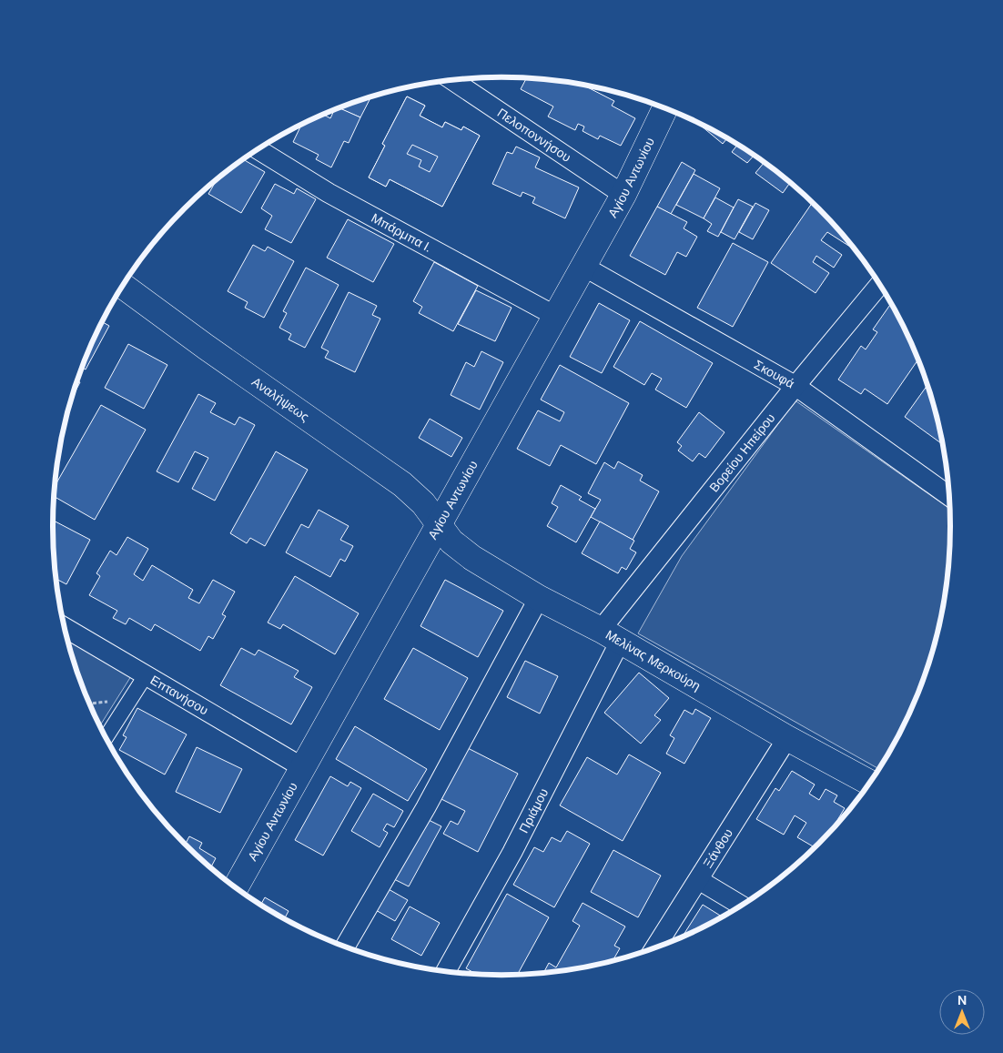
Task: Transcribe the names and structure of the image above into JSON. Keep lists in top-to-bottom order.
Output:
{
  "streets": {
    "street": [
      "Πελοποννήσου",
      "Αγίου Αντωνίου",
      "Μπάρμπα Ι.",
      "Σκουφά",
      "Αναλήψεως",
      "Βορείου Ηπείρου",
      "Μελίνας Μερκούρη",
      "Επτανήσου",
      "Πριάμου",
      "Ξάνθου"
    ]
  },
  "crossings": [
    ["Πελοποννήσου", "Αγίου Αντωνίου"],
    ["Αγίου Αντωνίου", "Μπάρμπα Ι."],
    ["Αγίου Αντωνίου", "Σκουφά"],
    ["Αγίου Αντωνίου", "Αναλήψεως"],
    ["Αγίου Αντωνίου", "Μελίνας Μερκούρη"],
    ["Αγίου Αντωνίου", "Επτανήσου"],
    ["Σκουφά", "Βορείου Ηπείρου"],
    ["Αναλήψεως", "Μελίνας Μερκούρη"],
    ["Βορείου Ηπείρου", "Μελίνας Μερκούρη"],
    ["Βορείου Ηπείρου", "Πριάμου"],
    ["Μελίνας Μερκούρη", "Πριάμου"],
    ["Μελίνας Μερκούρη", "Ξάνθου"]
  ],
  "north": "top"
}
